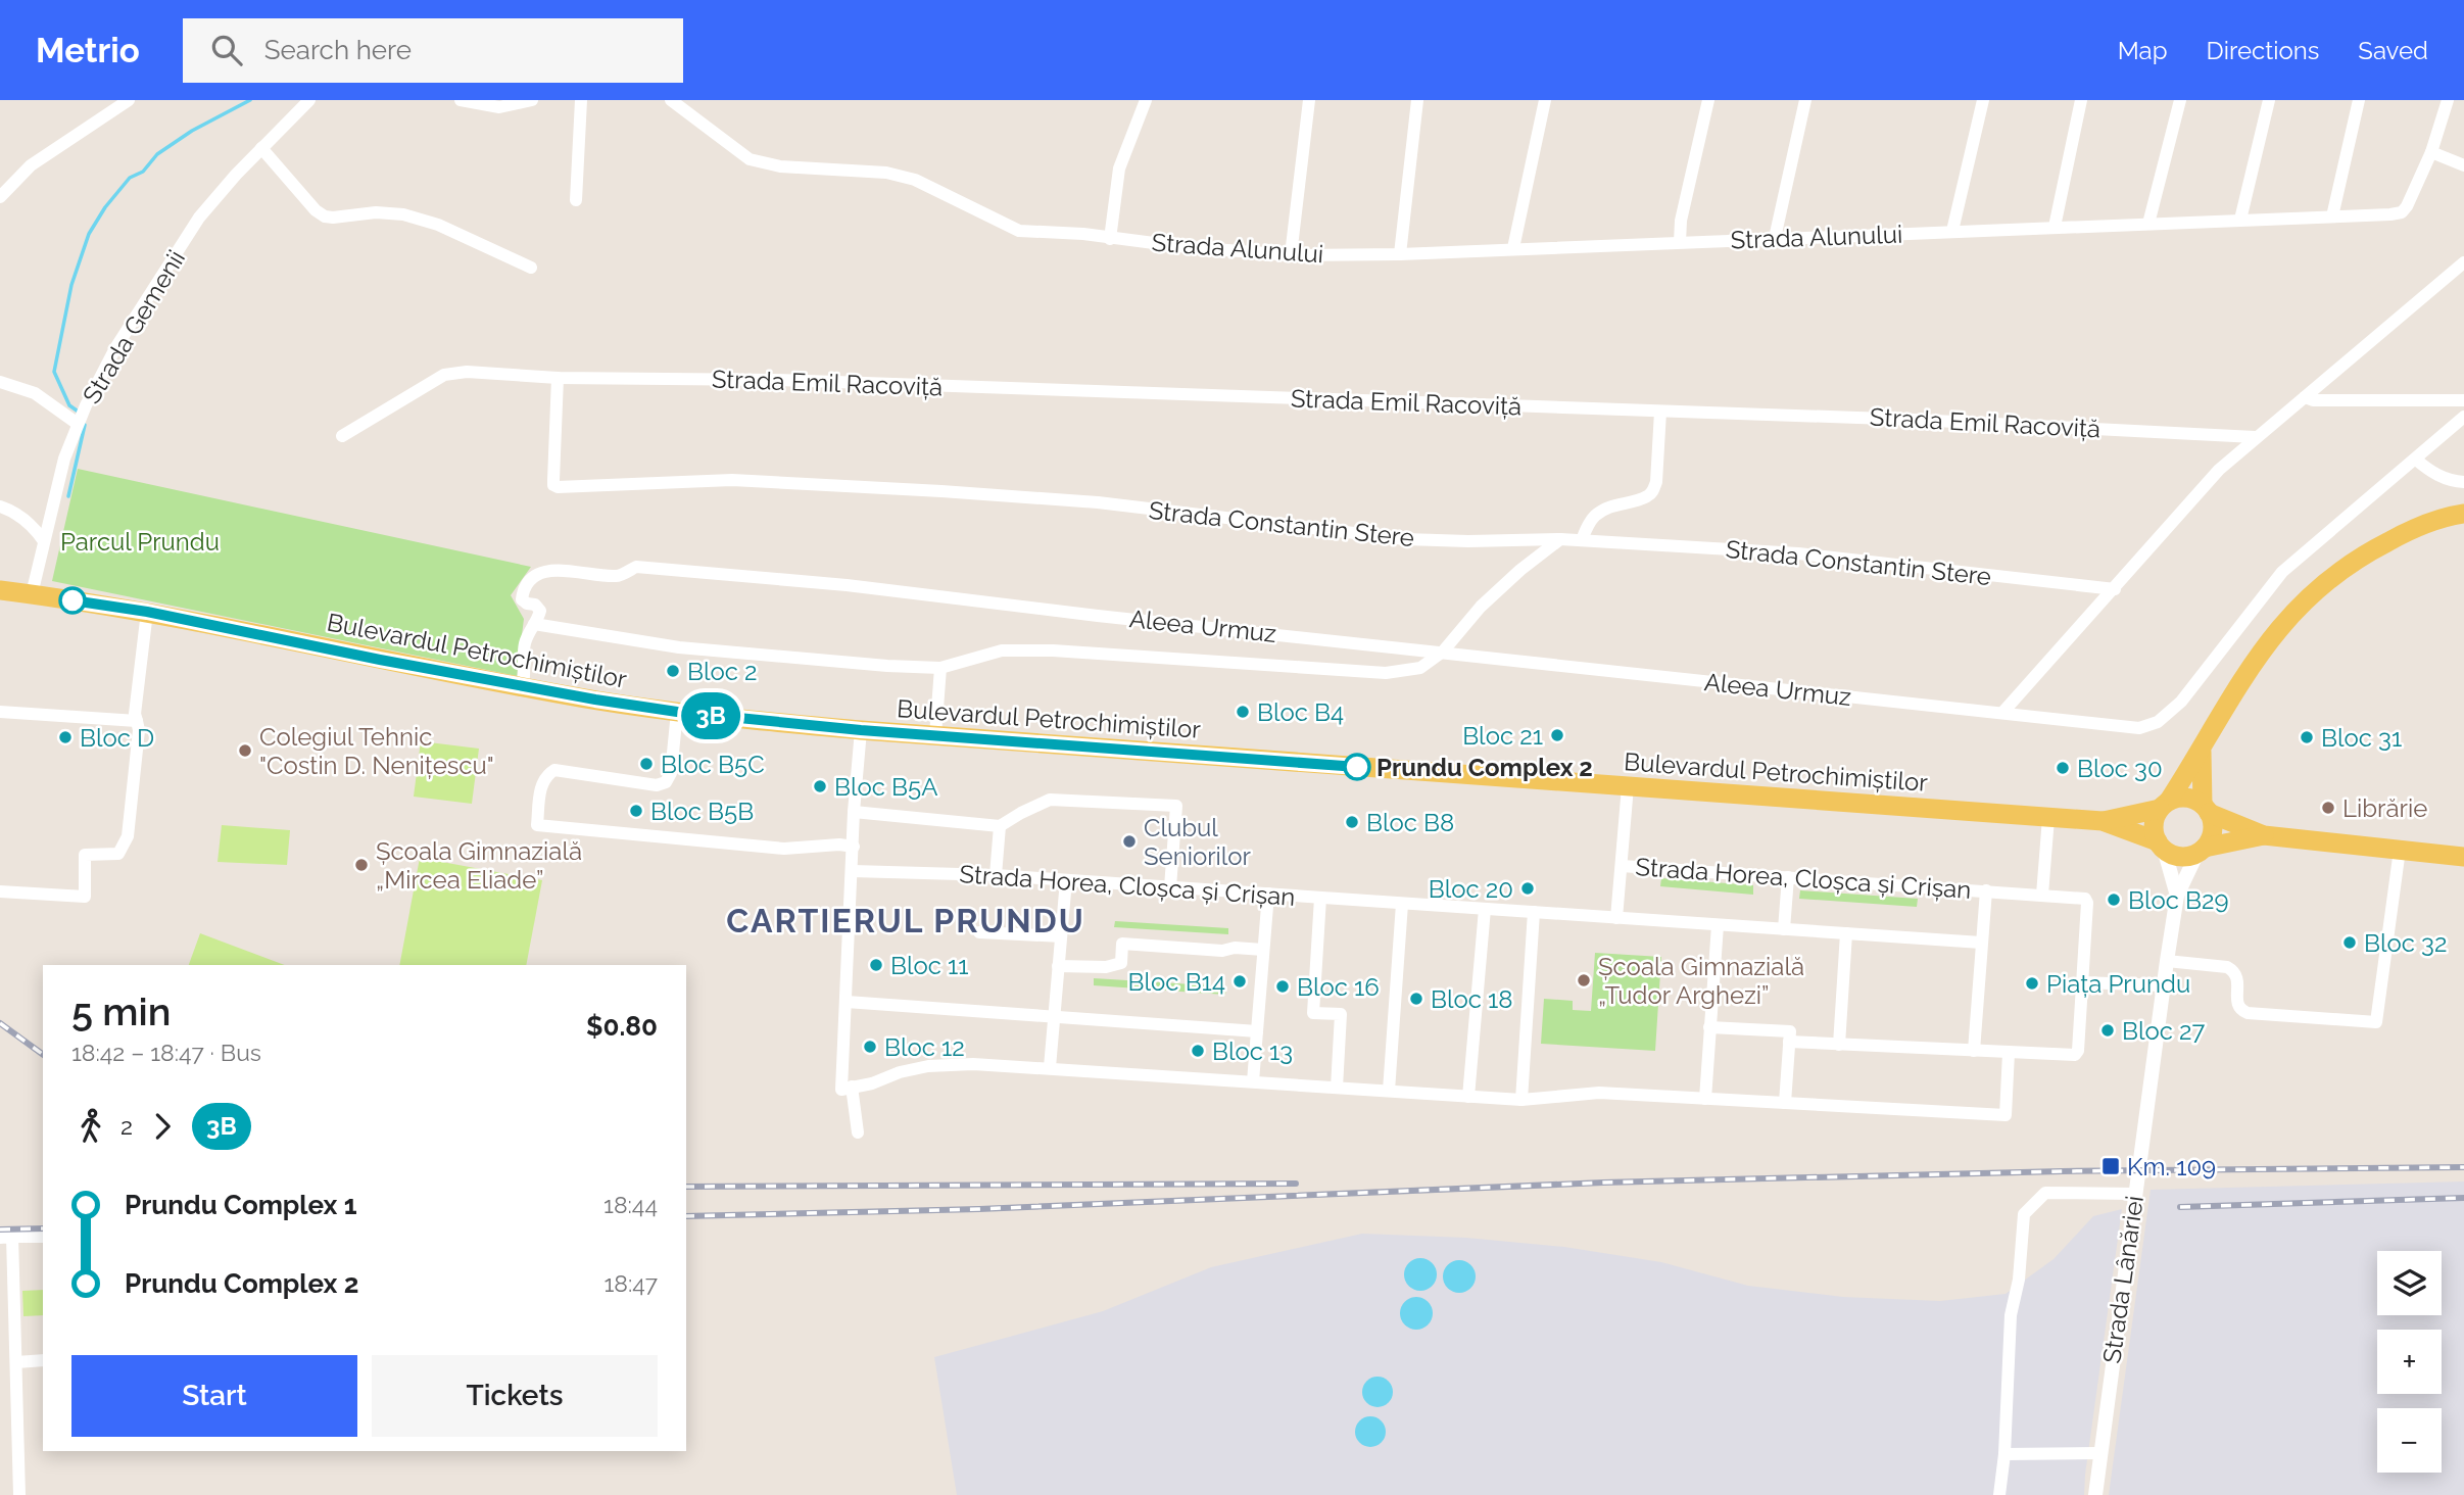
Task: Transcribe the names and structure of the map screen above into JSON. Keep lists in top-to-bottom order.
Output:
{
  "streets": {
    "main road": ["Bulevardul Petrochimiștilor"],
    "street": [
      "Strada Alunului",
      "Strada Gemenii",
      "Strada Emil Racoviță",
      "Strada Constantin Stere",
      "Aleea Urmuz",
      "Strada Horea, Cloșca și Crișan",
      "Strada Lânăriei"
    ]
  },
  "crossings": [
    ["Strada Gemenii", "Bulevardul Petrochimiștilor"],
    ["Strada Emil Racoviță", "Strada Constantin Stere"],
    ["Bulevardul Petrochimiștilor", "Strada Horea, Cloșca și Crișan"]
  ],
  "districts": ["CARTIERUL PRUNDU"],
  "parks": ["Parcul Prundu"],
  "places": {
    "other": [
      "Bloc 2",
      "Bloc B4",
      "Bloc 21",
      "Bloc D",
      "Bloc 31",
      "Colegiul Tehnic \"Costin D. Nenițescu\"",
      "Bloc B5C",
      "Prundu Complex 2",
      "Bloc 30",
      "Bloc B5A",
      "Librărie",
      "Bloc B5B",
      "Bloc B8",
      "Clubul Seniorilor",
      "Școala Gimnazială „Mircea Eliade”",
      "Bloc 20",
      "Bloc B29",
      "Bloc 32",
      "Bloc 11",
      "Școala Gimnazială „Tudor Arghezi”",
      "Bloc B14",
      "Piața Prundu",
      "Bloc 16",
      "Bloc 18",
      "Bloc 27",
      "Bloc 12",
      "Bloc 13"
    ],
    "transit": ["Km. 109"]
  },
  "lines": ["bus line 3B"],
  "page": {
    "header": "Metrio",
    "search": "Search here",
    "nav": ["Map", "Directions", "Saved"],
    "on_map": "3B",
    "heading": ["5 min", "18:42 – 18:47 · Bus", "$0.80"],
    "legs": ["2", "3B"],
    "list": [
      {
        "name": "Prundu Complex 1",
        "value": "18:44"
      },
      {
        "name": "Prundu Complex 2",
        "value": "18:47"
      }
    ],
    "map_buttons": ["+", "−"],
    "buttons": ["Start", "Tickets"]
  }
}
